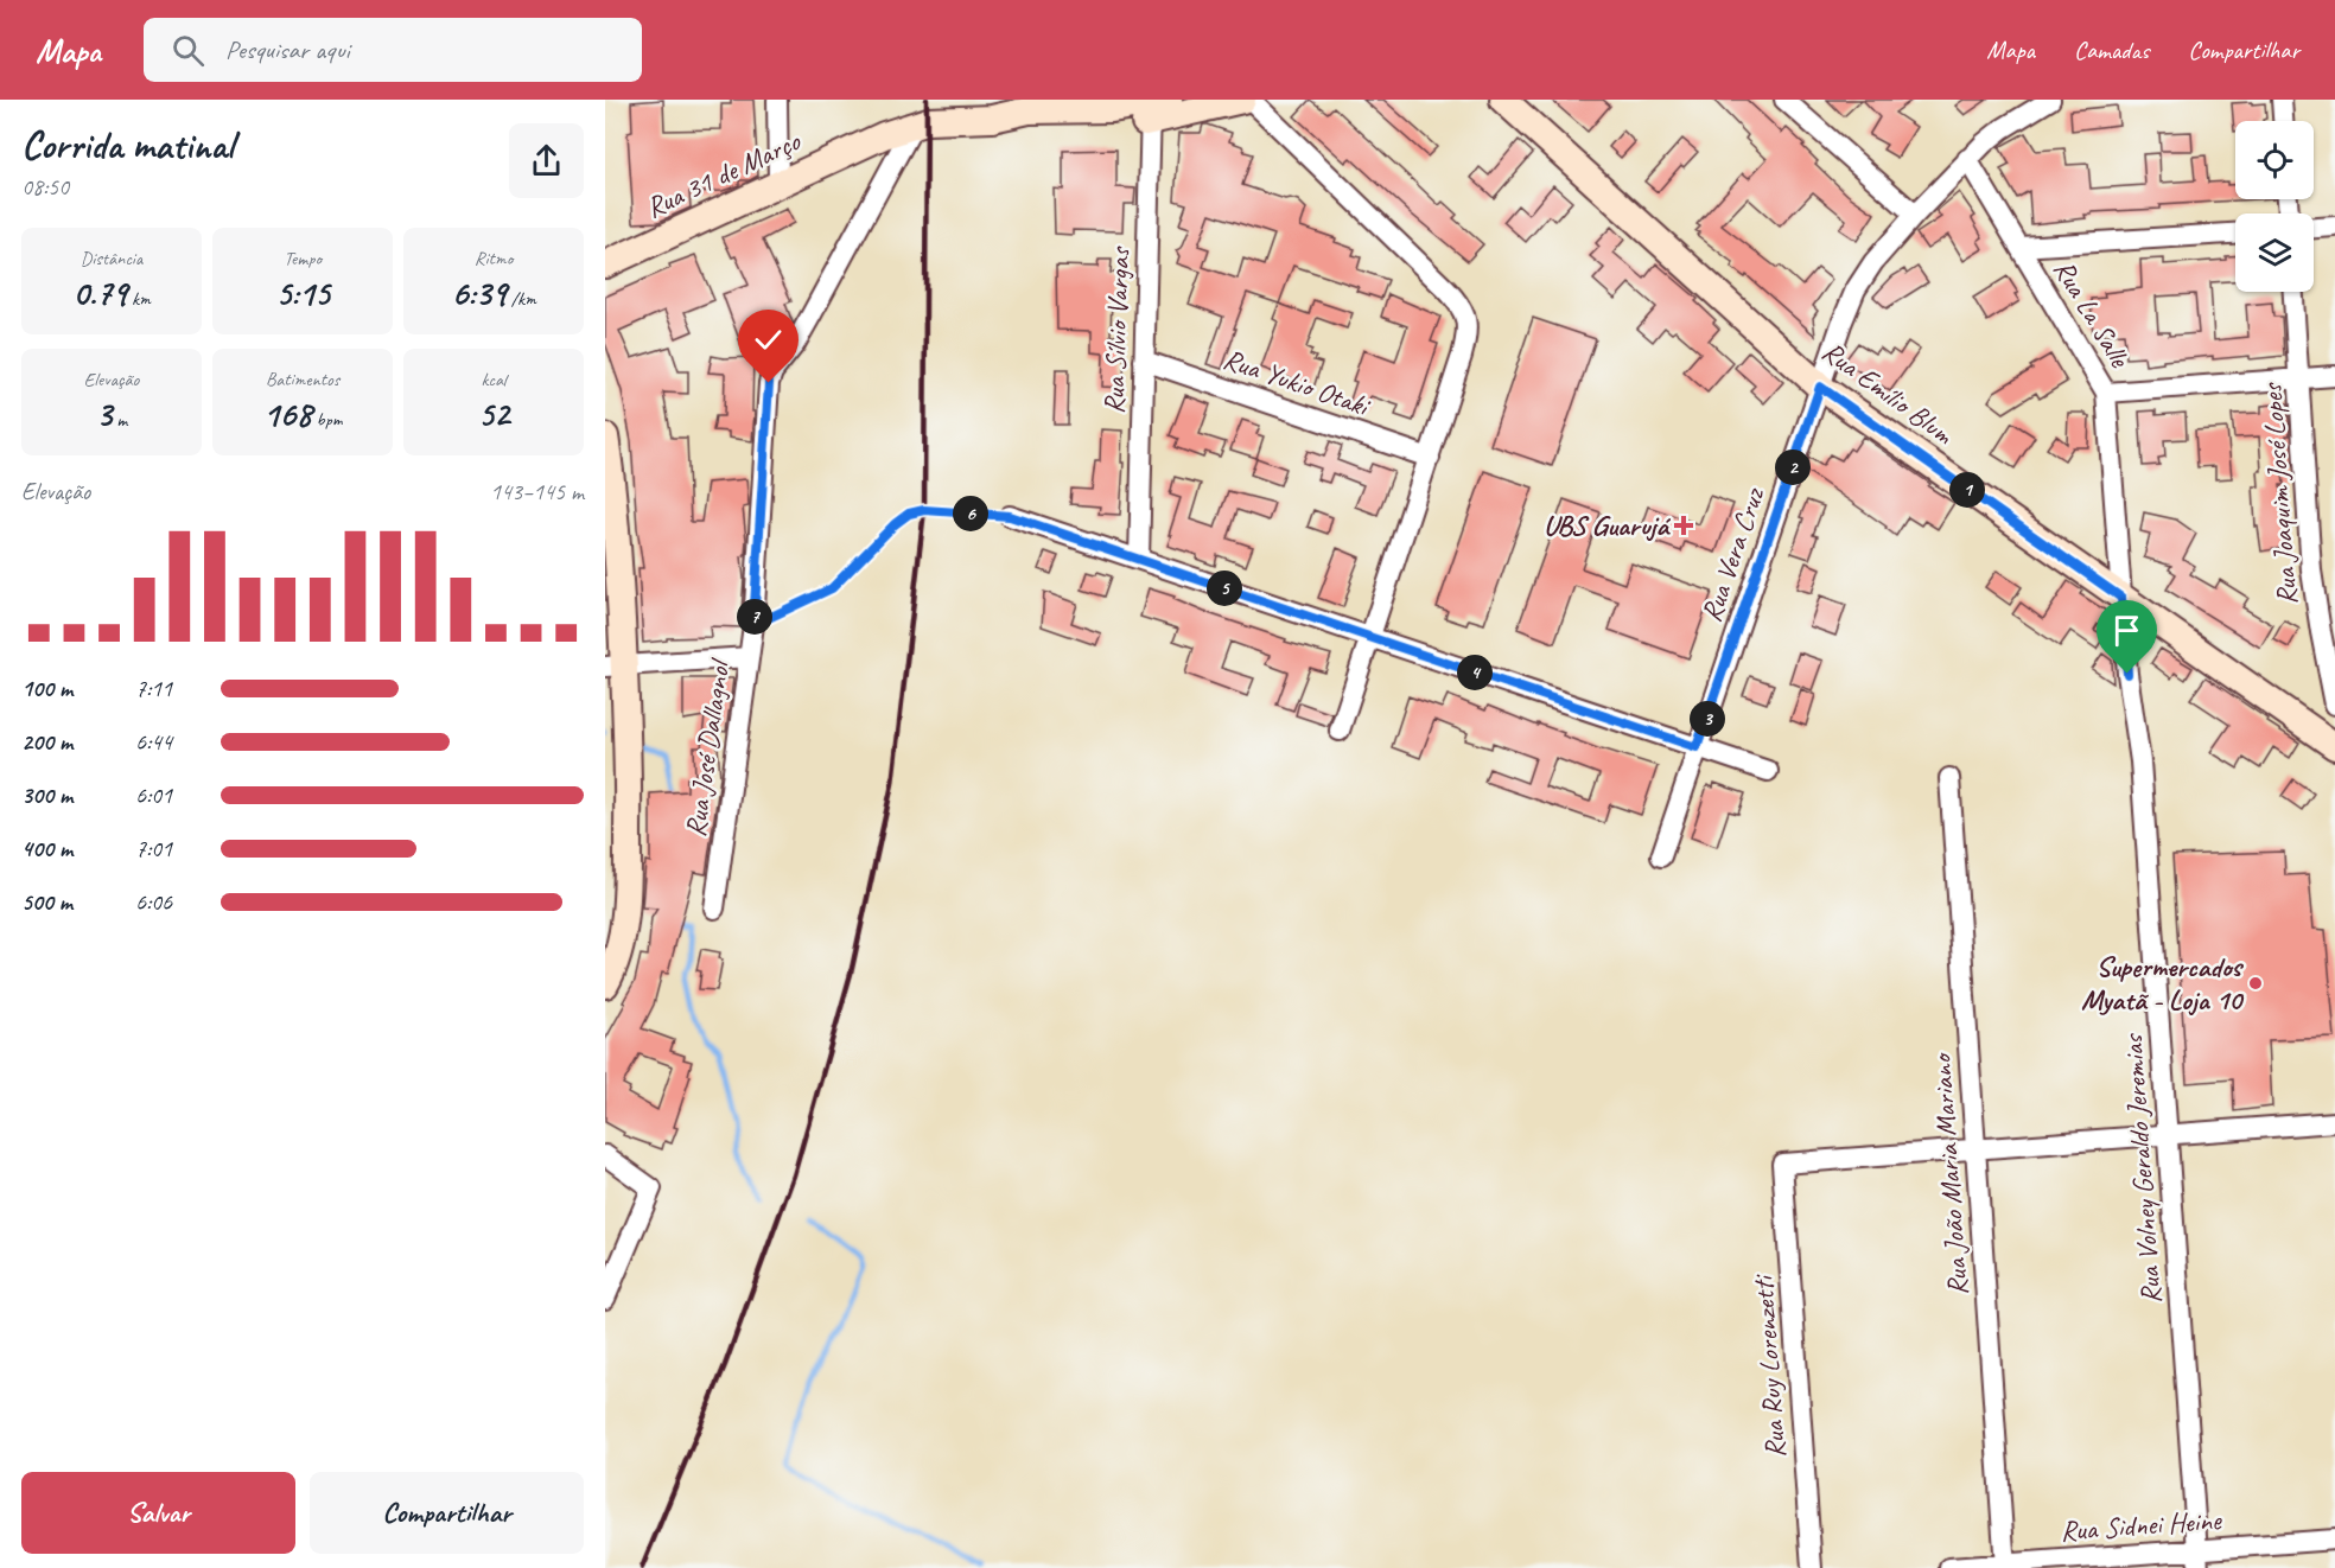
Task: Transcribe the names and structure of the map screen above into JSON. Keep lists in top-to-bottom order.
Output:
{
  "streets": {
    "main road": ["Rua 31 de Março", "Rua Emílio Blum"],
    "street": [
      "Rua La Salle",
      "Rua Sílvio Vargas",
      "Rua Yukio Otaki",
      "Rua Joaquim José Lopes",
      "Rua Vera Cruz",
      "Rua José Dallagnol",
      "Rua Volney Geraldo Jeremias",
      "Rua João Maria Mariano",
      "Rua Ruy Lorenzetti",
      "Rua Sidnei Heine"
    ]
  },
  "crossings": [
    ["Rua 31 de Março", "Rua Sílvio Vargas"],
    ["Rua 31 de Março", "Rua José Dallagnol"],
    ["Rua La Salle", "Rua Emílio Blum"],
    ["Rua La Salle", "Rua Vera Cruz"],
    ["Rua La Salle", "Rua Volney Geraldo Jeremias"],
    ["Rua Sílvio Vargas", "Rua Yukio Otaki"],
    ["Rua Emílio Blum", "Rua Vera Cruz"],
    ["Rua Emílio Blum", "Rua Volney Geraldo Jeremias"],
    ["Rua Volney Geraldo Jeremias", "Rua Sidnei Heine"],
    ["Rua João Maria Mariano", "Rua Ruy Lorenzetti"],
    ["Rua João Maria Mariano", "Rua Sidnei Heine"]
  ],
  "places": {
    "health": ["UBS Guarujá"],
    "other": ["Supermercados Myatã - Loja 10"]
  },
  "page": {
    "header": "Mapa",
    "search": "Pesquisar aqui",
    "nav": ["Mapa", "Camadas", "Compartilhar"],
    "heading": ["Corrida matinal", "08:50"],
    "stats": [
      ["Distância", "0.79 km"],
      ["Tempo", "5:15"],
      ["Ritmo", "6:39 /km"],
      ["Elevação", "3 m"],
      ["Batimentos", "168 bpm"],
      ["kcal", "52"]
    ],
    "pins": [
      "2",
      "1",
      "6",
      "5",
      "7",
      "4",
      "3"
    ],
    "chart": ["Elevação", "143–145 m"],
    "list": [
      {
        "name": "100 m",
        "note": "7:11"
      },
      {
        "name": "200 m",
        "note": "6:44"
      },
      {
        "name": "300 m",
        "note": "6:01"
      },
      {
        "name": "400 m",
        "note": "7:01"
      },
      {
        "name": "500 m",
        "note": "6:06"
      }
    ],
    "buttons": ["Salvar", "Compartilhar"]
  }
}
